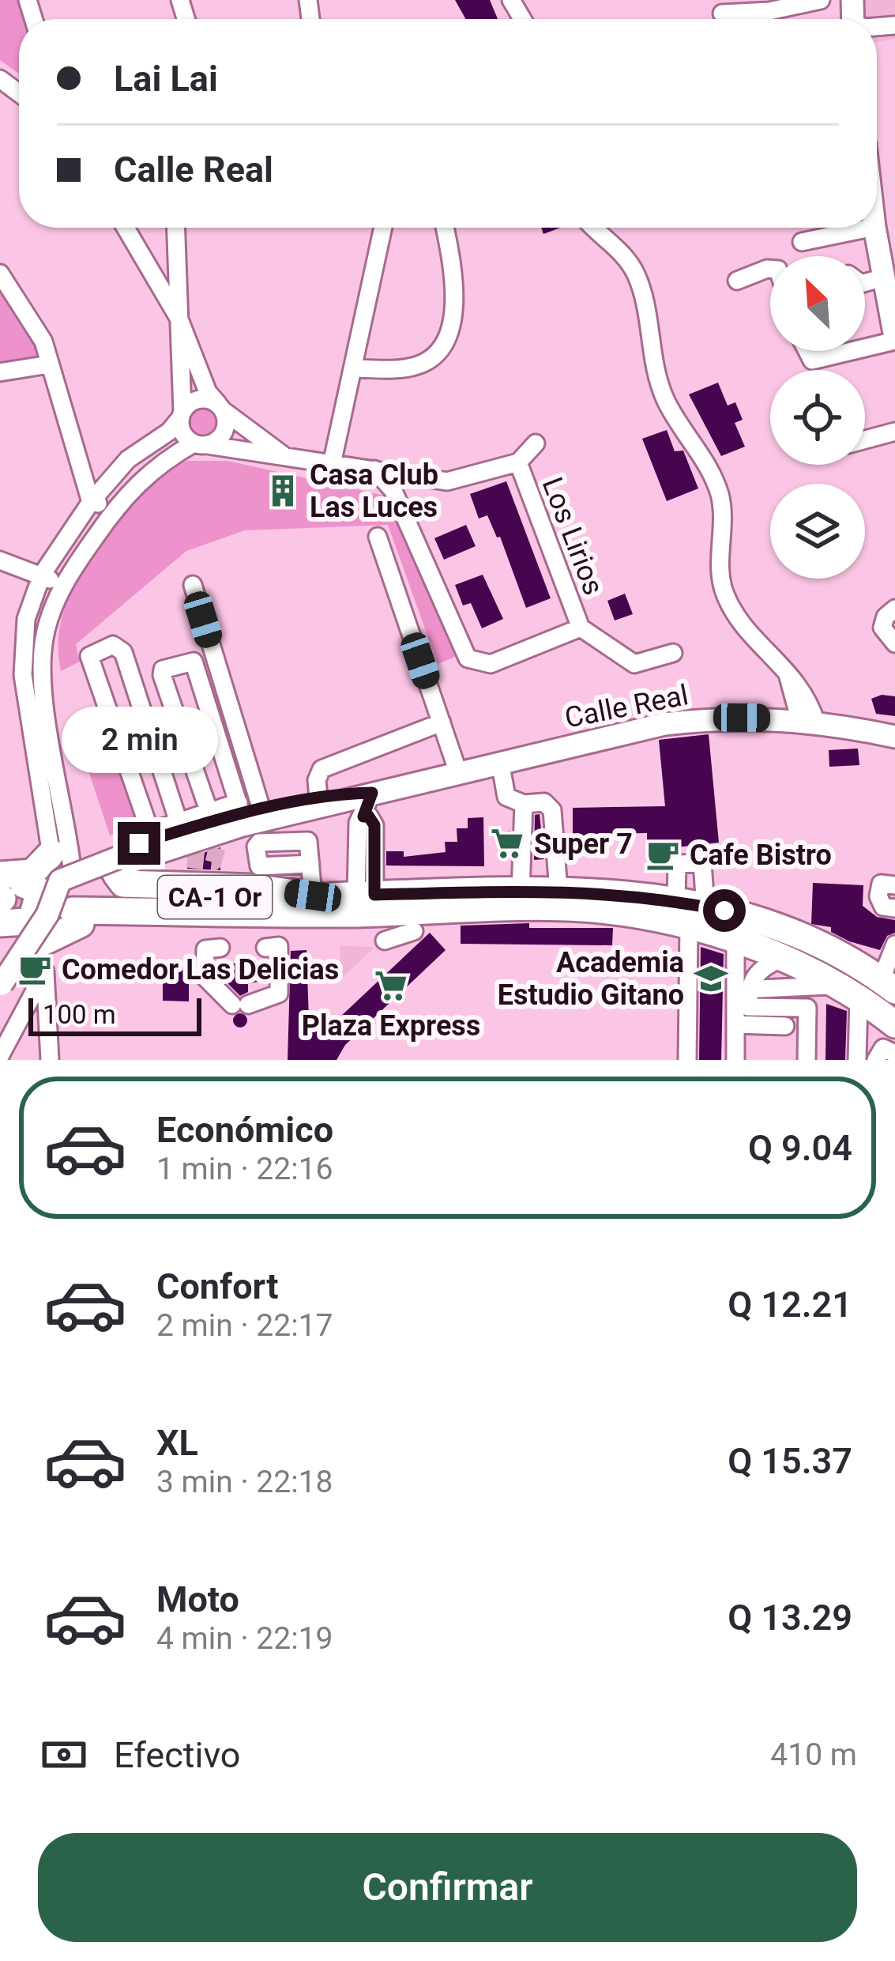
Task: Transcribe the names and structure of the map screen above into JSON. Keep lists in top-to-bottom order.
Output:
{
  "streets": {
    "highway": ["CA-1 Or"],
    "main road": ["Calle Real"],
    "street": ["Los Lirios"]
  },
  "crossings": [
    ["Calle Real", "CA-1 Or"]
  ],
  "places": {
    "building": ["Casa Club Las Luces"],
    "supermarket": ["Super 7", "Plaza Express"],
    "cafe": ["Cafe Bistro", "Comedor Las Delicias"],
    "school or university": ["Academia Estudio Gitano"]
  },
  "scale_bar": "100 m",
  "north": "top left",
  "page": {
    "banner": ["Lai Lai", "Calle Real"],
    "bubble": "2 min",
    "scale": "100 m",
    "list": [
      {
        "name": "Económico",
        "note": "1 min · 22:16",
        "value": "Q 9.04"
      },
      {
        "name": "Confort",
        "note": "2 min · 22:17",
        "value": "Q 12.21"
      },
      {
        "name": "XL",
        "note": "3 min · 22:18",
        "value": "Q 15.37"
      },
      {
        "name": "Moto",
        "note": "4 min · 22:19",
        "value": "Q 13.29"
      }
    ],
    "pay": ["Efectivo", "410 m"],
    "buttons": "Confirmar"
  }
}
